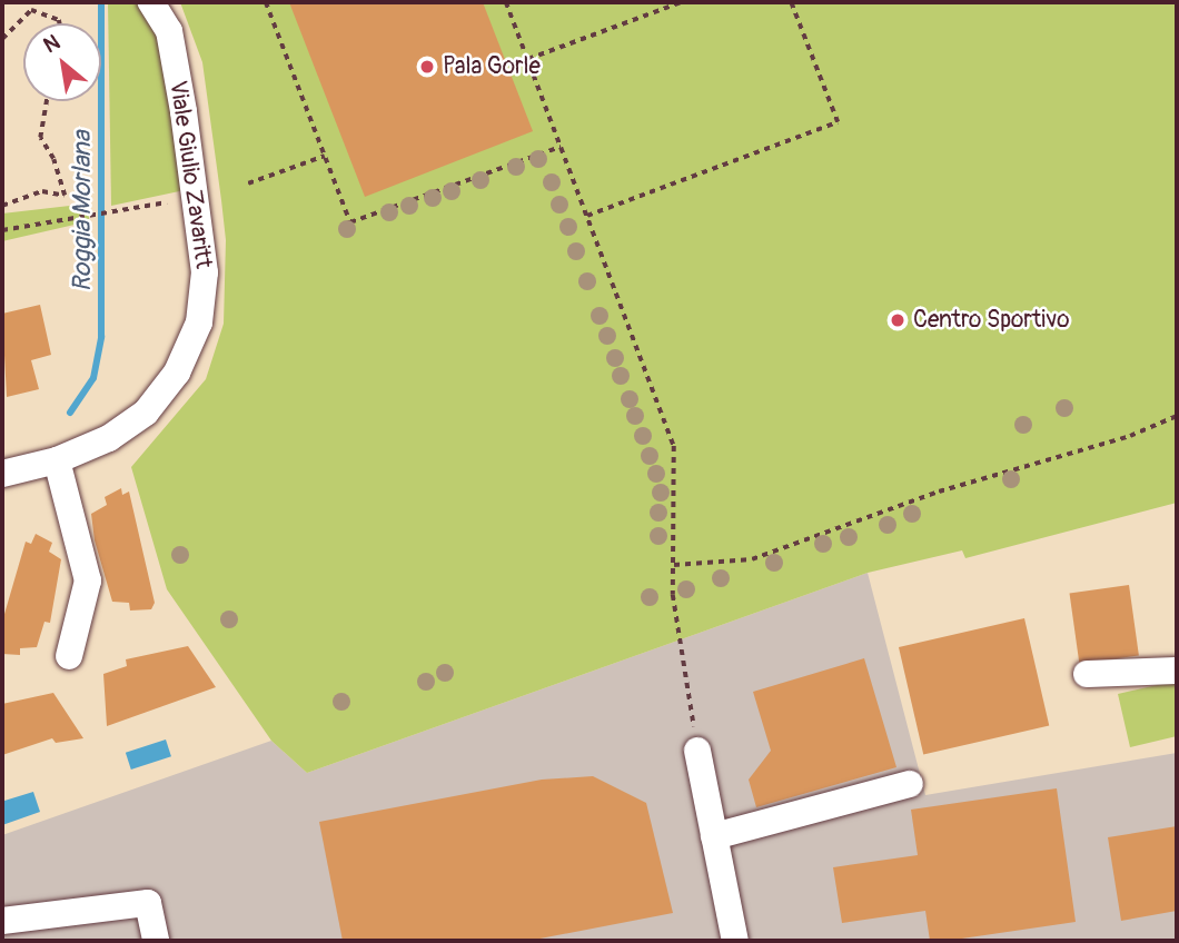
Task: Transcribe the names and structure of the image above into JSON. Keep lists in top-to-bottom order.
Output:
{
  "streets": {
    "street": ["Viale Giulio Zavaritt"]
  },
  "water": ["Roggia Morlana"],
  "places": ["Pala Gorle", "Centro Sportivo"],
  "north": "top left"
}
